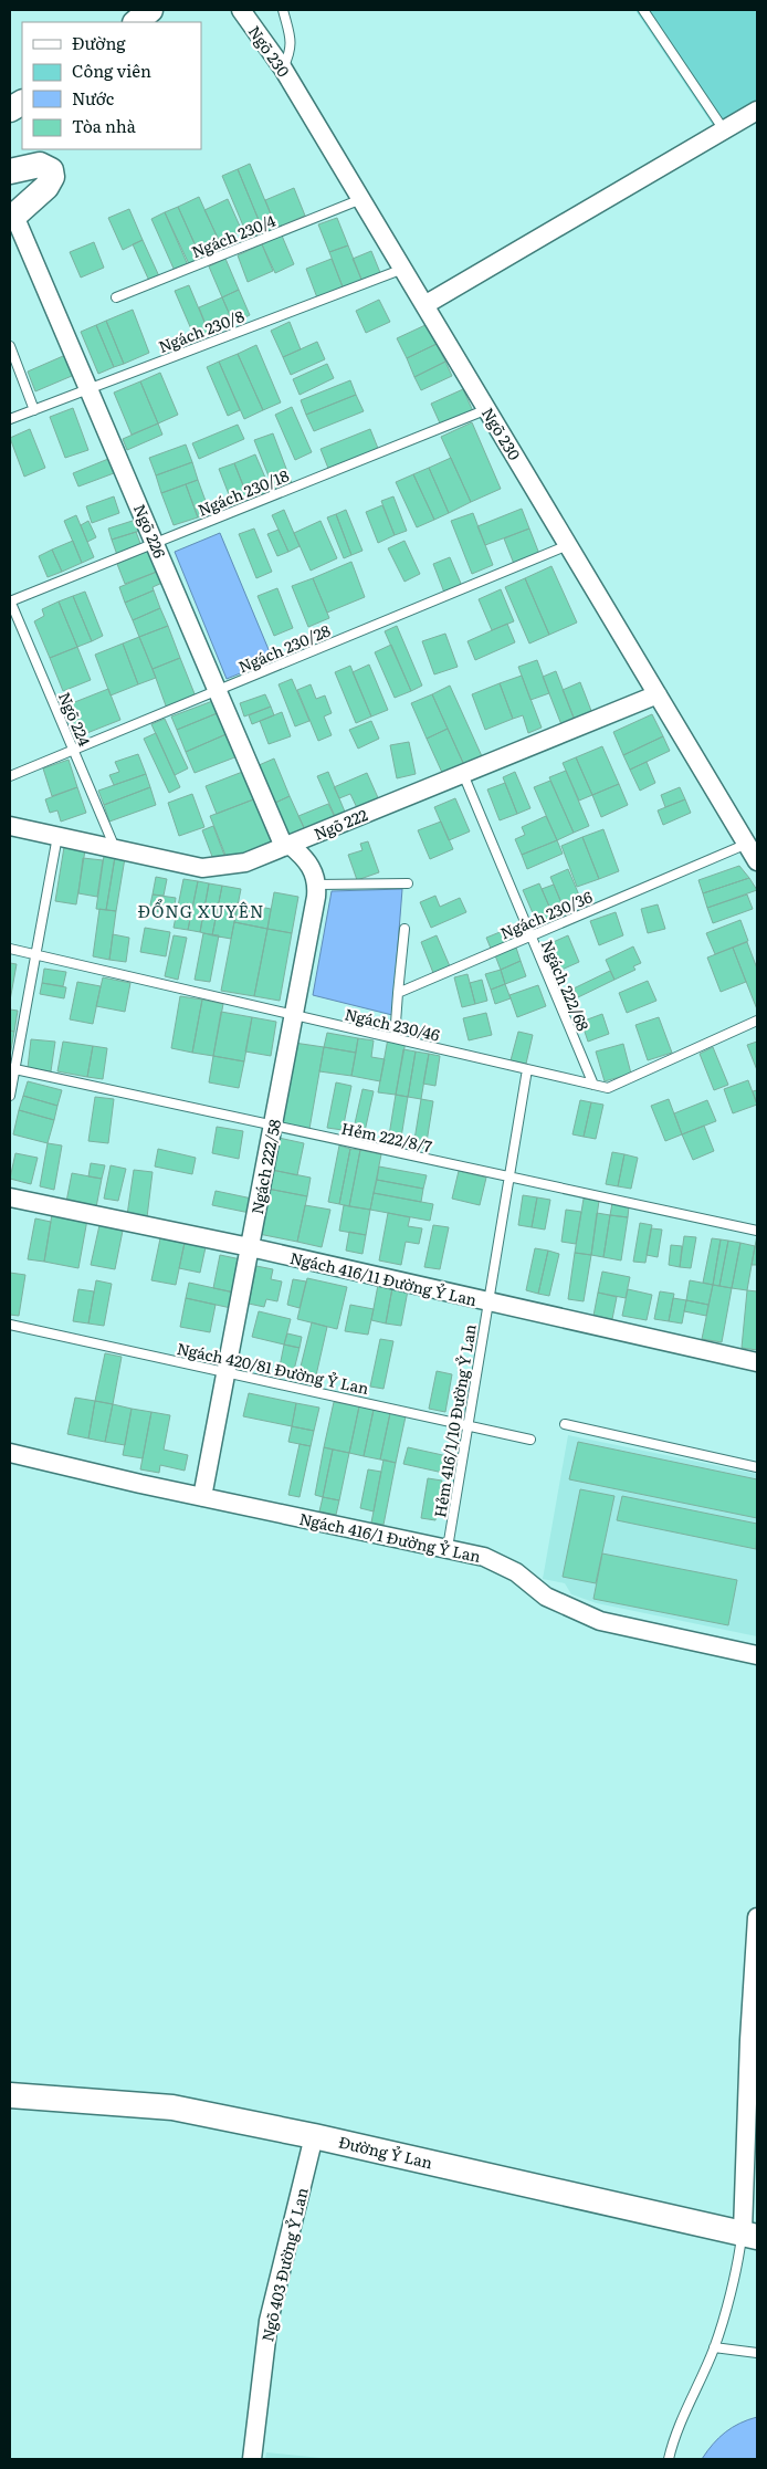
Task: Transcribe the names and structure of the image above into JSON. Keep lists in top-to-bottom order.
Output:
{
  "streets": {
    "main road": ["Đường Ỷ Lan"],
    "street": [
      "Ngõ 230",
      "Ngõ 226",
      "Ngõ 222",
      "Ngách 222/58",
      "Ngách 416/11 Đường Ỷ Lan",
      "Ngách 416/1 Đường Ỷ Lan",
      "Ngõ 403 Đường Ỷ Lan"
    ],
    "lane": [
      "Ngách 230/4",
      "Ngách 230/8",
      "Ngách 230/18",
      "Ngách 230/28",
      "Ngõ 224",
      "Ngách 230/36",
      "Ngách 222/68",
      "Ngách 230/46",
      "Hẻm 222/8/7",
      "Ngách 420/81 Đường Ỷ Lan",
      "Hẻm 416/1/10 Đường Ỷ Lan"
    ]
  },
  "crossings": [
    ["Ngõ 230", "Ngách 230/4"],
    ["Ngõ 230", "Ngách 230/8"],
    ["Ngõ 230", "Ngách 230/18"],
    ["Ngõ 230", "Ngách 230/28"],
    ["Ngõ 230", "Ngõ 222"],
    ["Ngõ 230", "Ngách 230/36"],
    ["Ngách 230/8", "Ngõ 226"],
    ["Ngách 230/18", "Ngõ 226"],
    ["Ngách 230/18", "Ngõ 224"],
    ["Ngõ 226", "Ngách 230/28"],
    ["Ngõ 226", "Ngõ 222"],
    ["Ngách 230/28", "Ngõ 224"],
    ["Ngõ 224", "Ngõ 222"],
    ["Ngõ 222", "Ngách 222/68"],
    ["Ngách 230/36", "Ngách 222/68"],
    ["Ngách 222/68", "Ngách 230/46"],
    ["Ngách 230/46", "Ngách 222/58"],
    ["Ngách 230/46", "Hẻm 416/1/10 Đường Ỷ Lan"],
    ["Hẻm 222/8/7", "Ngách 222/58"],
    ["Hẻm 222/8/7", "Hẻm 416/1/10 Đường Ỷ Lan"],
    ["Ngách 222/58", "Ngách 416/11 Đường Ỷ Lan"],
    ["Ngách 222/58", "Ngách 420/81 Đường Ỷ Lan"],
    ["Ngách 222/58", "Ngách 416/1 Đường Ỷ Lan"],
    ["Ngách 416/11 Đường Ỷ Lan", "Hẻm 416/1/10 Đường Ỷ Lan"],
    ["Ngách 420/81 Đường Ỷ Lan", "Hẻm 416/1/10 Đường Ỷ Lan"],
    ["Hẻm 416/1/10 Đường Ỷ Lan", "Ngách 416/1 Đường Ỷ Lan"],
    ["Đường Ỷ Lan", "Ngõ 403 Đường Ỷ Lan"]
  ],
  "districts": ["ĐỔNG XUYÊN"],
  "legend": [
    "Đường",
    "Công viên",
    "Nước",
    "Tòa nhà"
  ]
}
